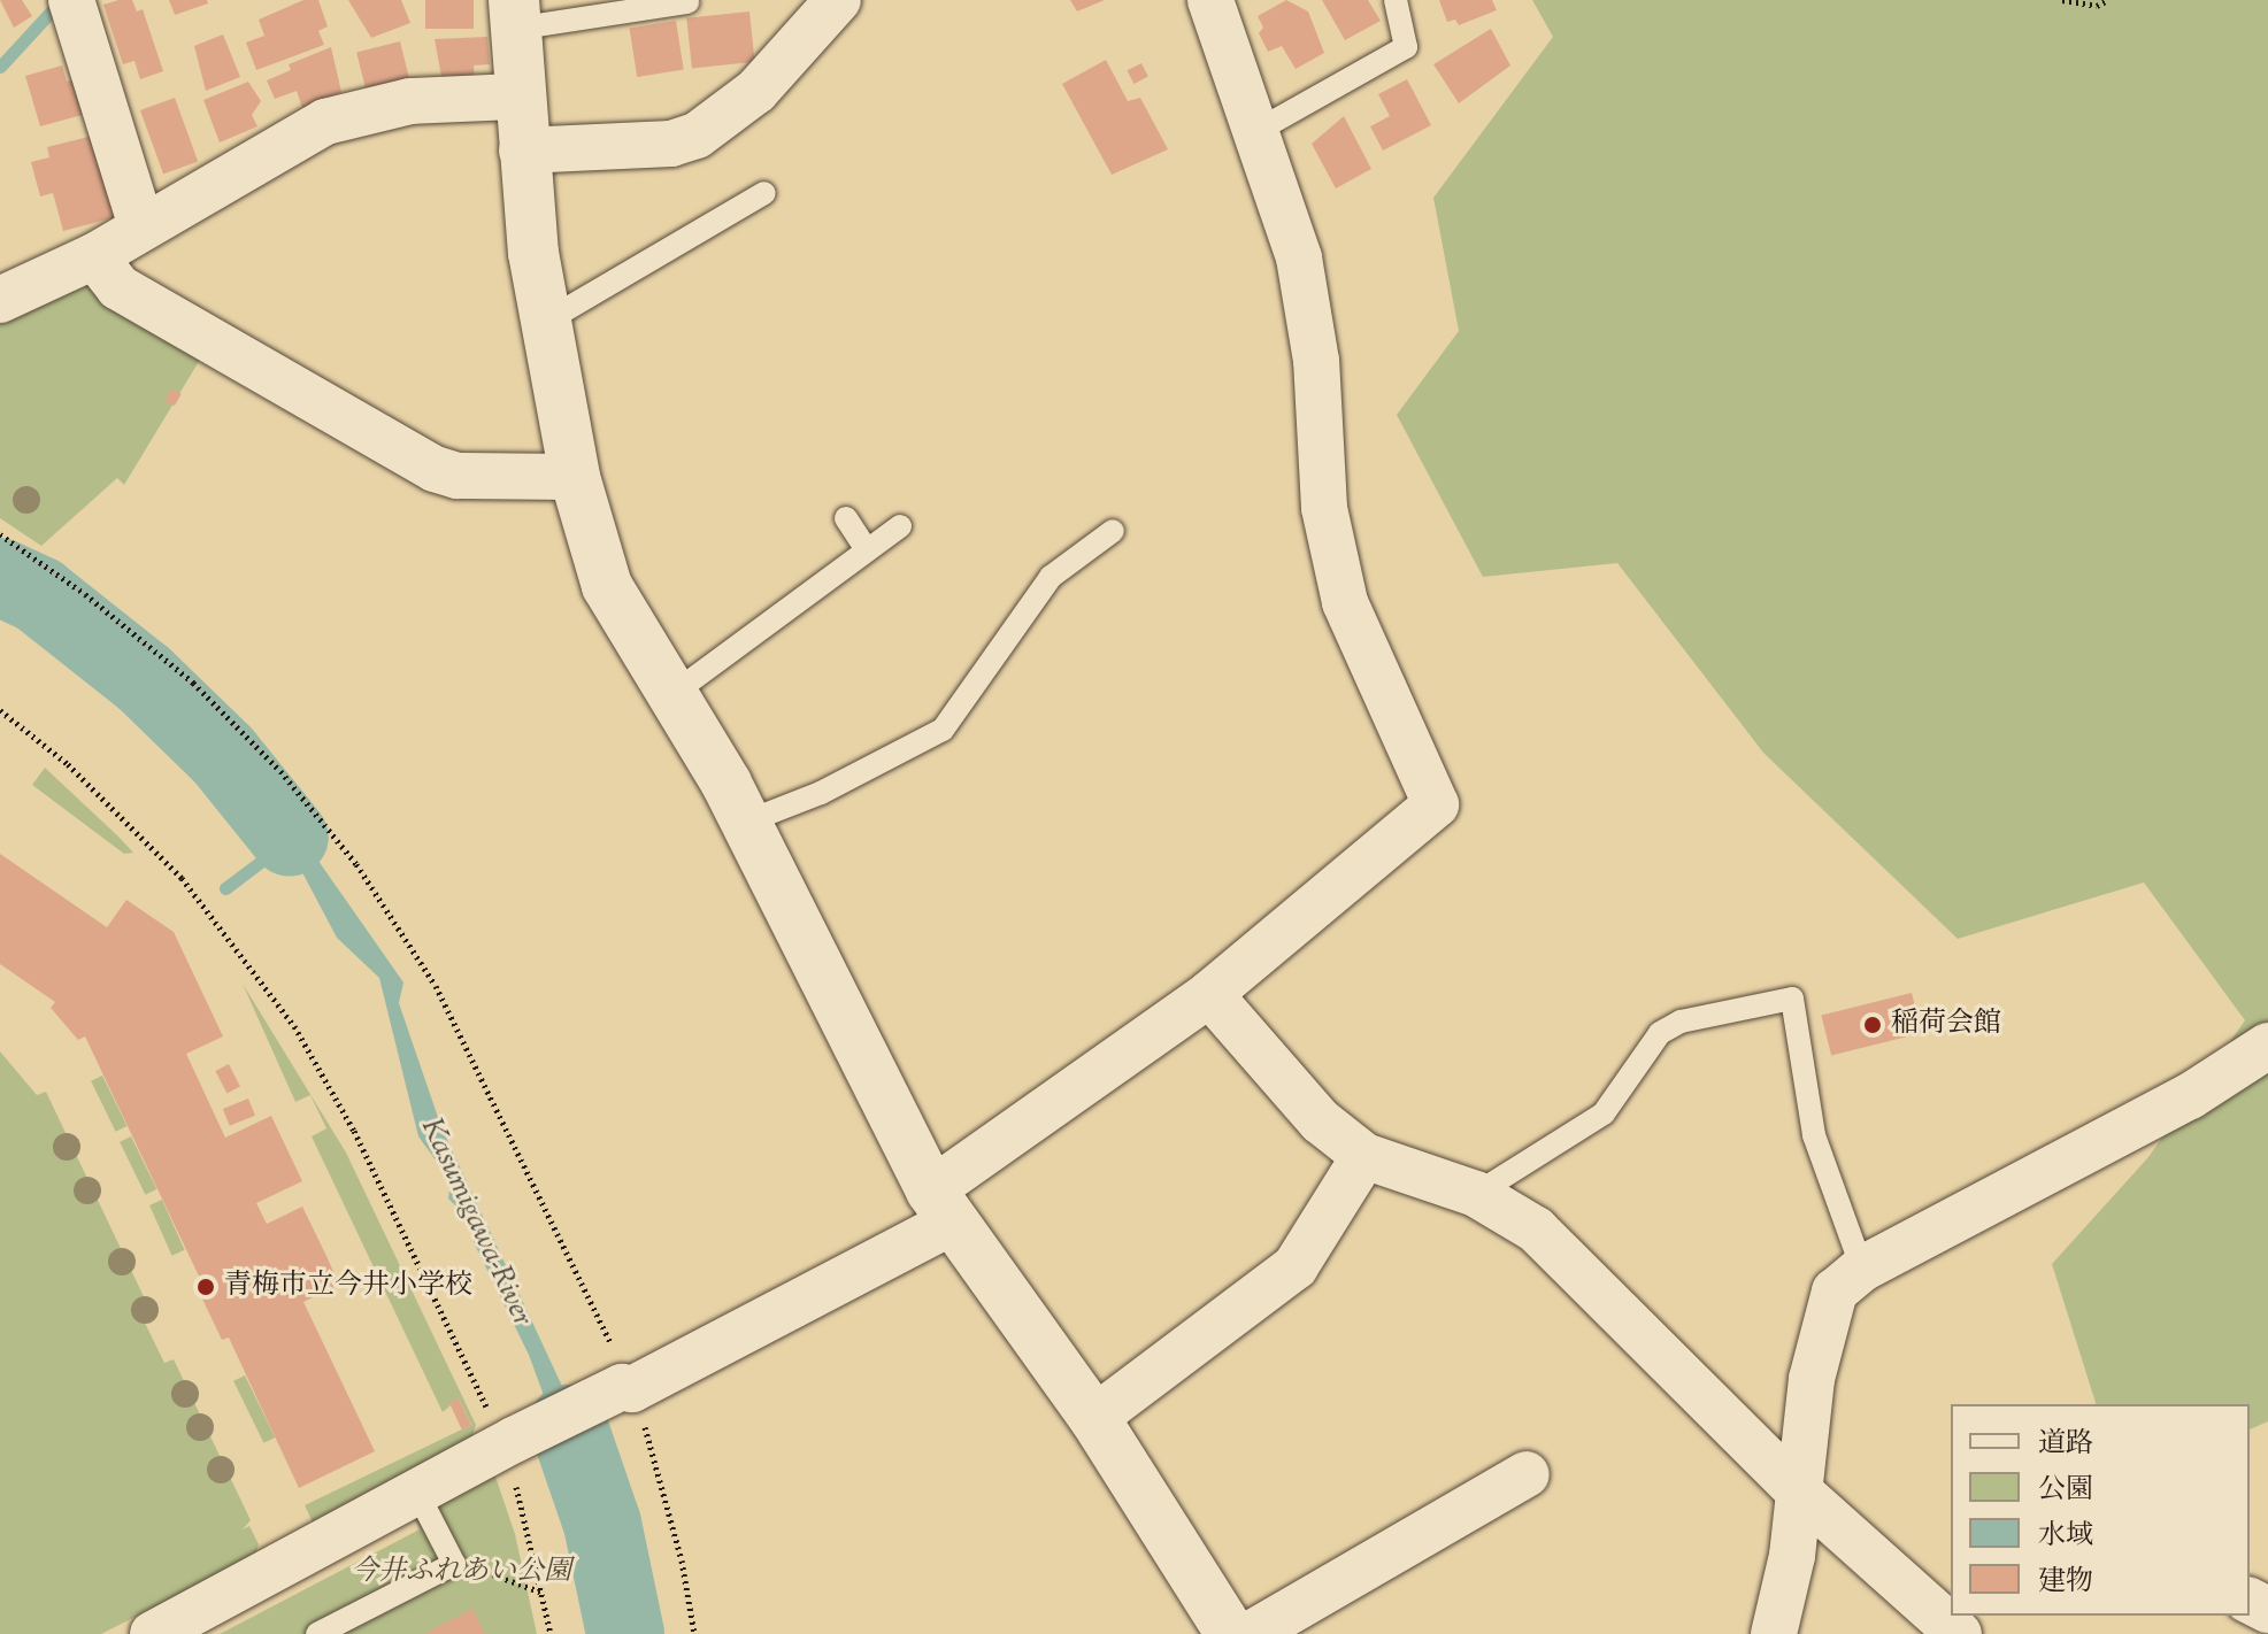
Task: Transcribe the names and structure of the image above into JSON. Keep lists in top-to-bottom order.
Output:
{
  "water": ["Kasumigawa-River"],
  "parks": ["今井ふれあい公園"],
  "places": ["稲荷会館", "青梅市立今井小学校"],
  "legend": [
    "道路",
    "公園",
    "水域",
    "建物"
  ]
}
